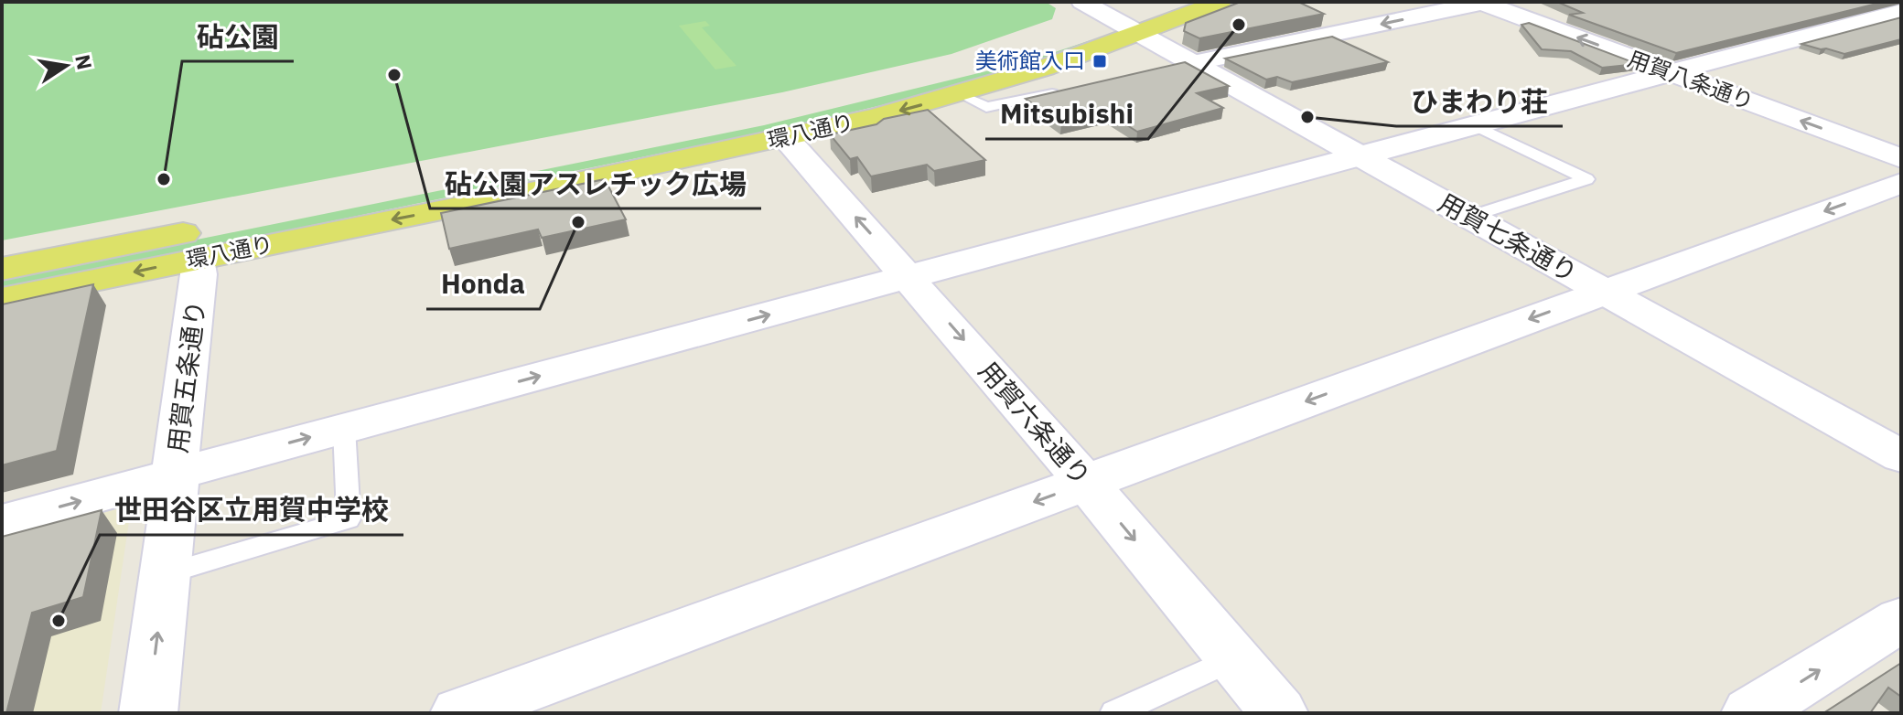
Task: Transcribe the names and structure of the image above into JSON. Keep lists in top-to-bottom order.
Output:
{
  "streets": {
    "main road": ["環八通り"],
    "street": [
      "用賀八条通り",
      "用賀七条通り",
      "用賀五条通り",
      "用賀六条通り"
    ]
  },
  "crossings": [
    ["環八通り", "用賀七条通り"],
    ["環八通り", "用賀五条通り"],
    ["環八通り", "用賀六条通り"]
  ],
  "one_way": ["用賀八条通り"],
  "places": {
    "other": [
      "Mitsubishi",
      "砧公園アスレチック広場",
      "ひまわり荘",
      "砧公園",
      "Honda",
      "世田谷区立用賀中学校"
    ],
    "transit": ["美術館入口"]
  },
  "north": "right"
}
